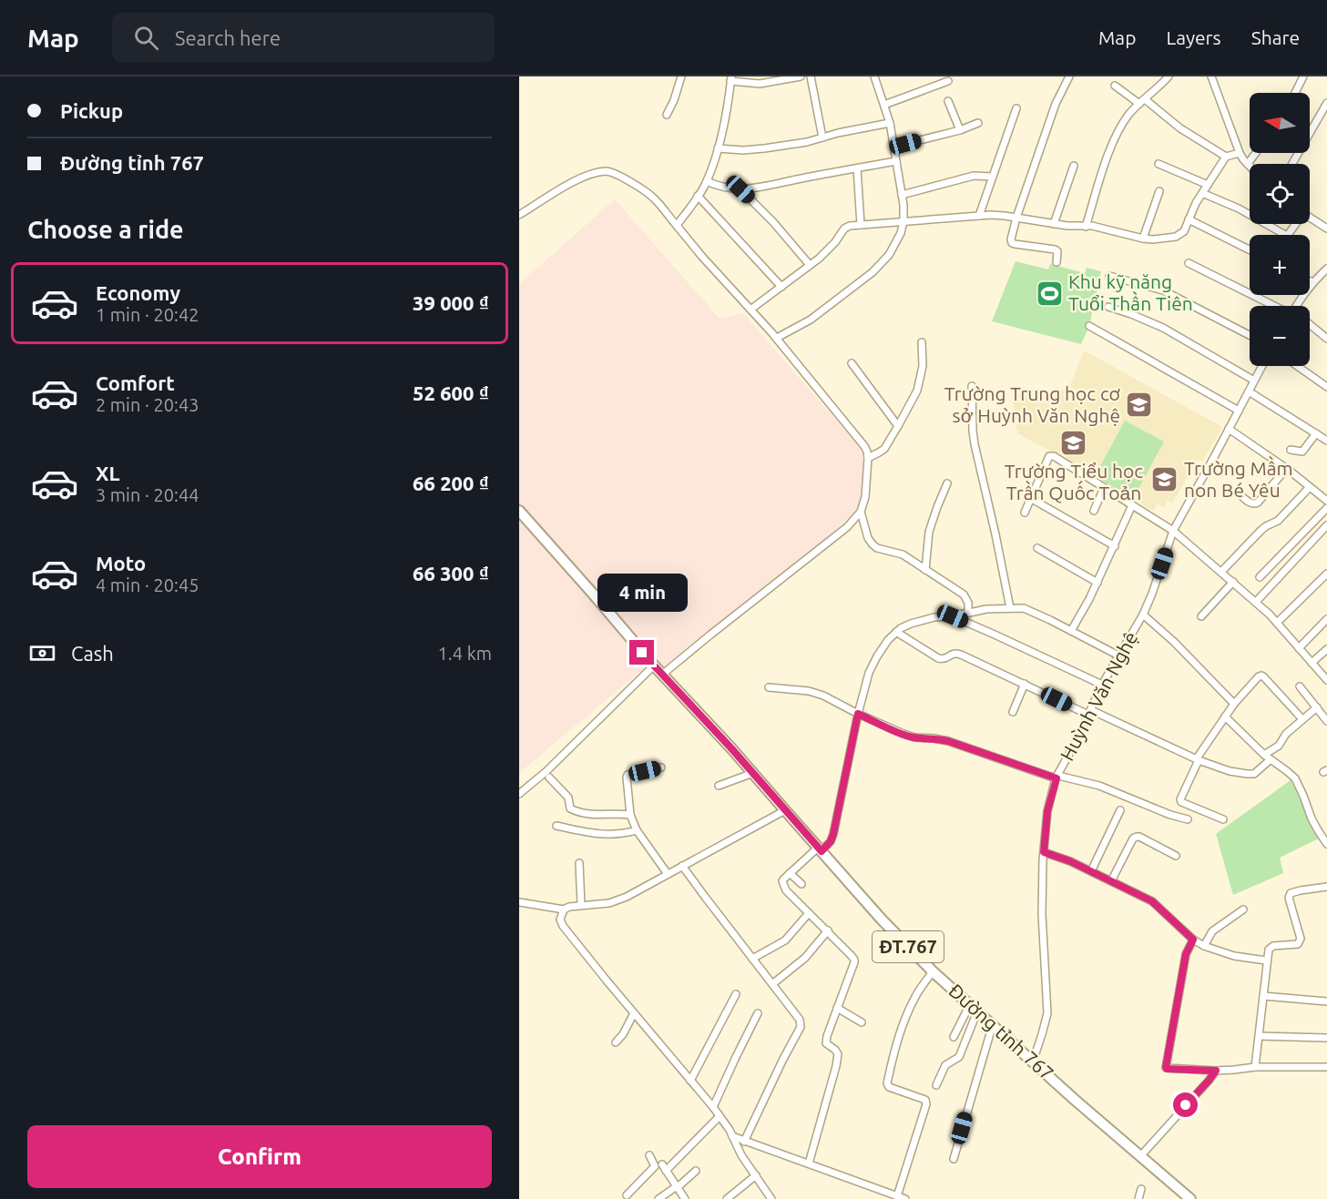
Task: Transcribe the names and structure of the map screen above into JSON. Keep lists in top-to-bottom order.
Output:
{
  "streets": {
    "main road": ["ĐT.767", "Đường tỉnh 767"],
    "street": ["Huỳnh Văn Nghệ"]
  },
  "crossings": [
    ["Huỳnh Văn Nghệ", "Đường tỉnh 767"]
  ],
  "places": {
    "sports": ["Khu kỹ năng Tuổi Thần Tiên"],
    "school or university": ["Trường Trung học cơ sở Huỳnh Văn Nghệ", "Trường Tiểu học Trần Quốc Toản", "Trường Mầm non Bé Yêu"]
  },
  "north": "left",
  "page": {
    "header": "Map",
    "search": "Search here",
    "nav": ["Map", "Layers", "Share"],
    "banner": ["Pickup", "Đường tỉnh 767"],
    "map_buttons": ["+", "−"],
    "heading": "Choose a ride",
    "list": [
      {
        "name": "Economy",
        "note": "1 min · 20:42",
        "value": "39 000 ₫"
      },
      {
        "name": "Comfort",
        "note": "2 min · 20:43",
        "value": "52 600 ₫"
      },
      {
        "name": "XL",
        "note": "3 min · 20:44",
        "value": "66 200 ₫"
      },
      {
        "name": "Moto",
        "note": "4 min · 20:45",
        "value": "66 300 ₫"
      }
    ],
    "bubble": "4 min",
    "pay": ["Cash", "1.4 km"],
    "buttons": "Confirm"
  }
}
